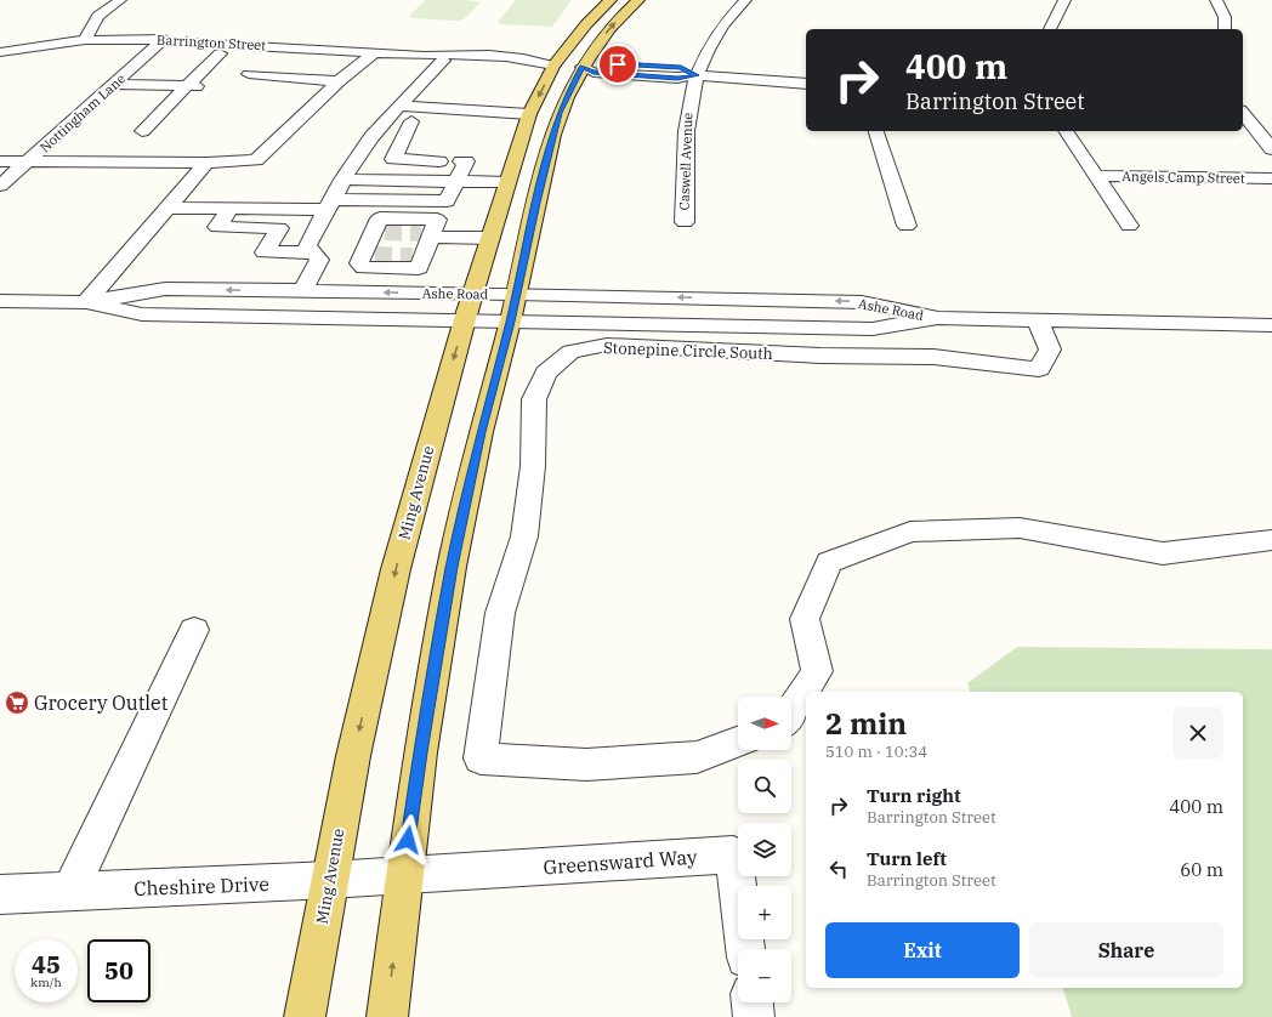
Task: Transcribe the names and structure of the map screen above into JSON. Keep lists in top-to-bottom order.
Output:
{
  "streets": {
    "main road": ["Ming Avenue"],
    "street": [
      "Barrington Street",
      "Nottingham Lane",
      "Caswell Avenue",
      "Angels Camp Street",
      "Ashe Road",
      "Stonepine Circle South",
      "Greensward Way",
      "Cheshire Drive"
    ]
  },
  "crossings": [
    ["Barrington Street", "Nottingham Lane"],
    ["Barrington Street", "Ming Avenue"],
    ["Ashe Road", "Stonepine Circle South"],
    ["Ashe Road", "Ming Avenue"],
    ["Ming Avenue", "Cheshire Drive"],
    ["Greensward Way", "Cheshire Drive"]
  ],
  "places": {
    "supermarket": ["Grocery Outlet"]
  },
  "north": "right",
  "page": {
    "turn": ["400 m", "Barrington Street"],
    "heading": ["2 min", "510 m · 10:34"],
    "map_buttons": ["+", "−"],
    "list": [
      {
        "name": "Turn right",
        "note": "Barrington Street",
        "value": "400 m"
      },
      {
        "name": "Turn left",
        "note": "Barrington Street",
        "value": "60 m"
      }
    ],
    "buttons": ["Exit", "Share"],
    "speed": "45 km/h",
    "limit": "50"
  }
}
